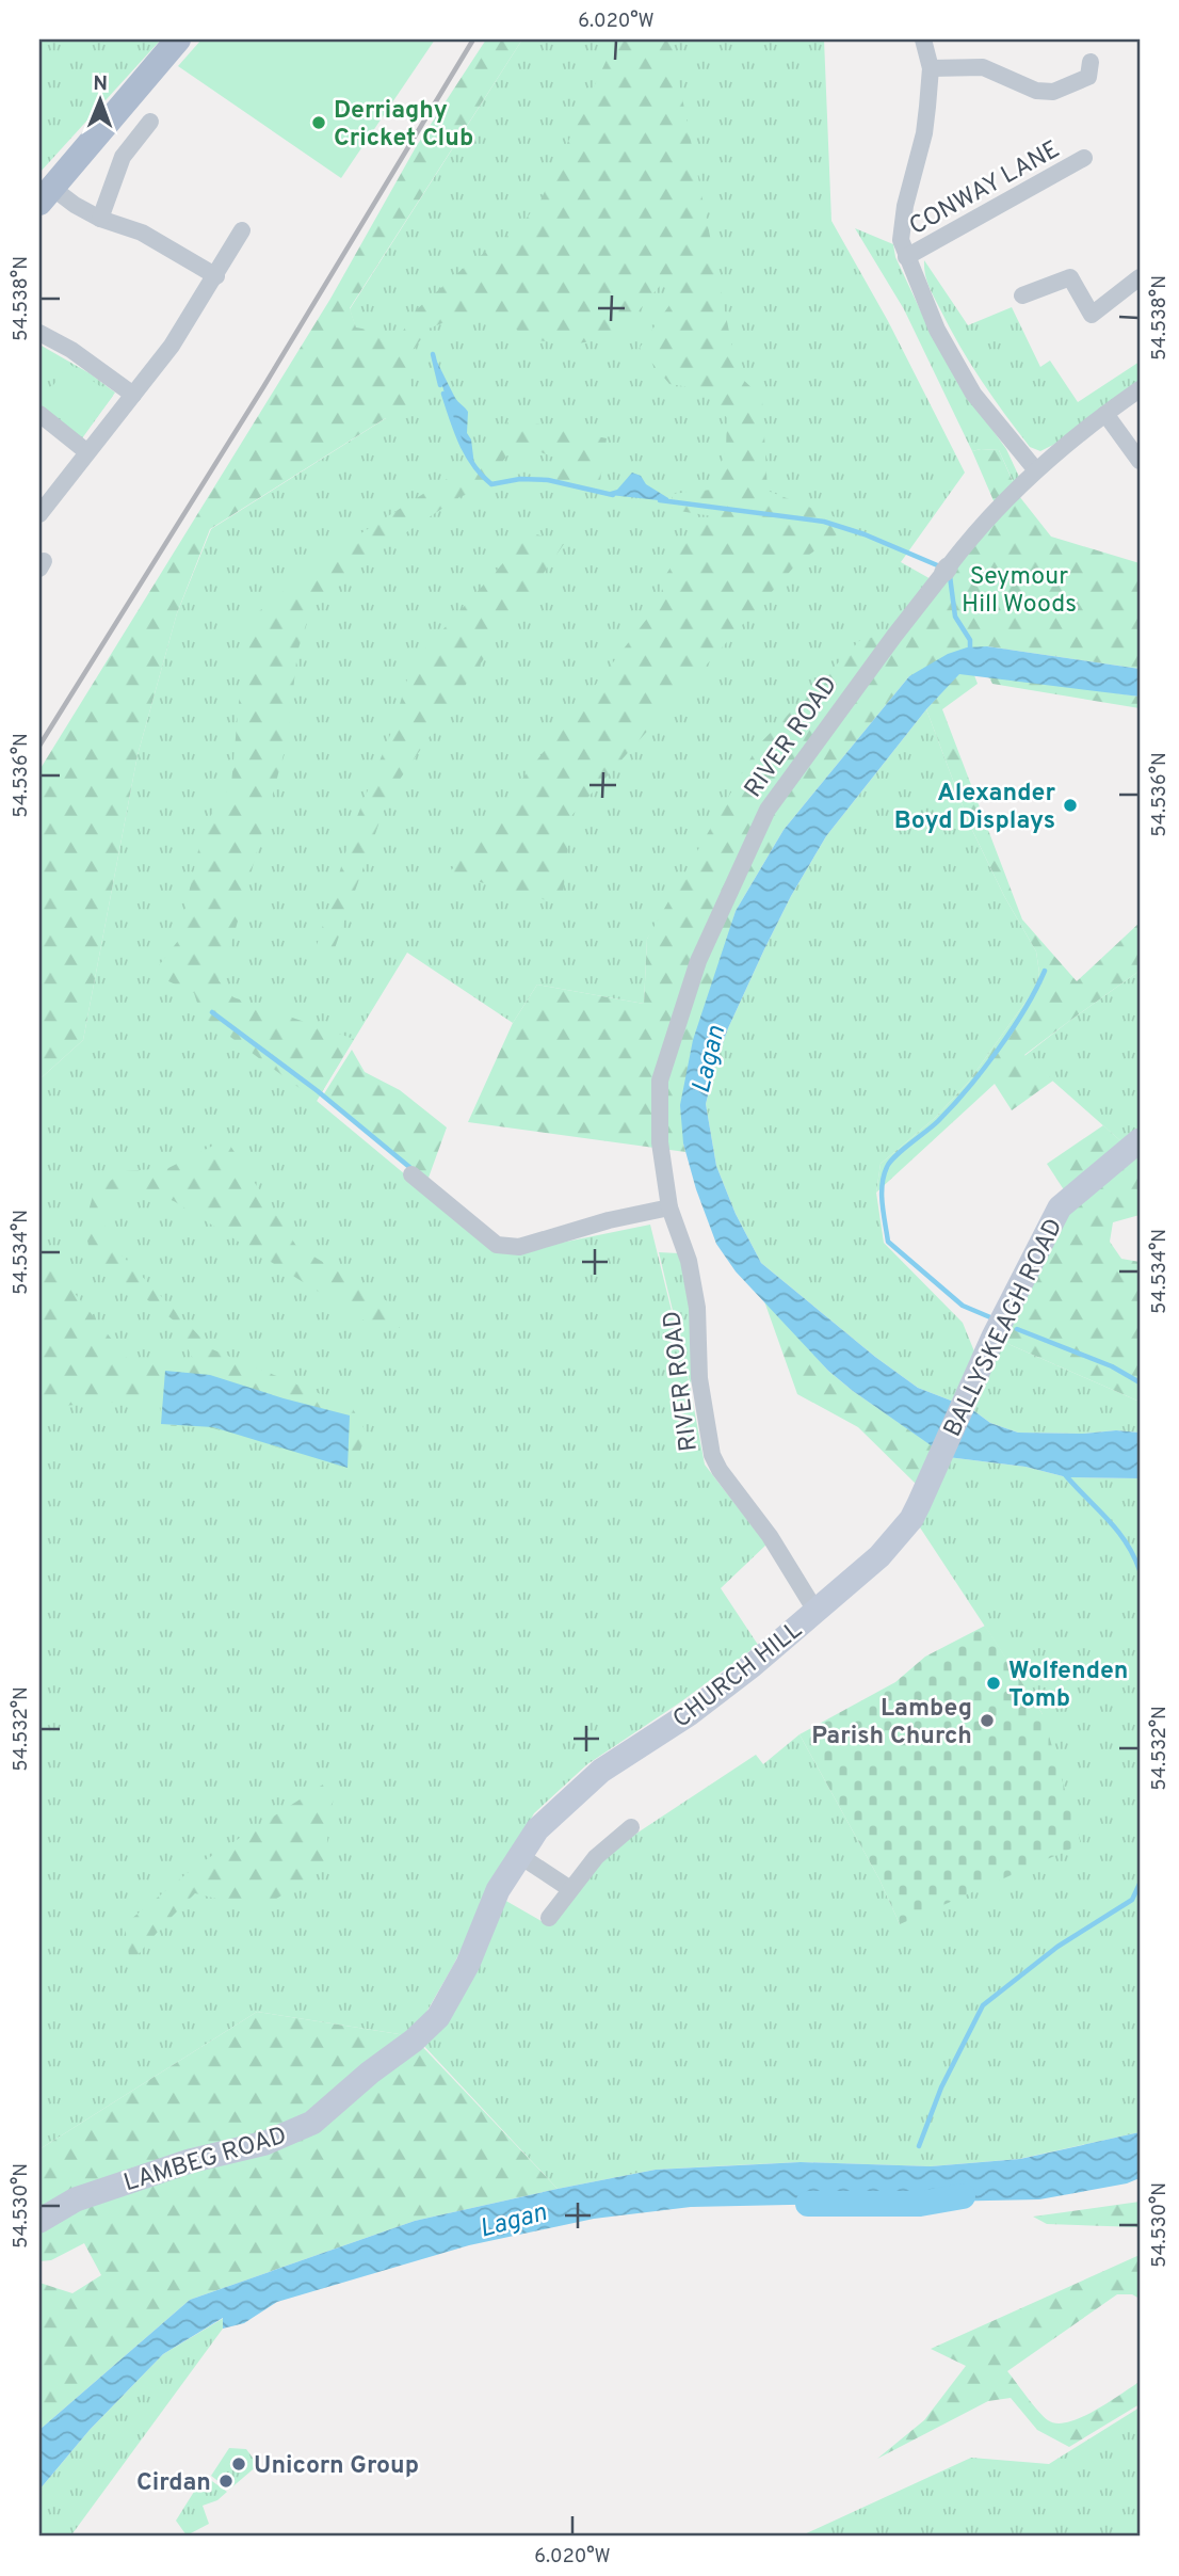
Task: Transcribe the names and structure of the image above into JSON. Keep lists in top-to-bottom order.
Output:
{
  "streets": {
    "main road": ["BALLYSKEAGH ROAD", "CHURCH HILL", "LAMBEG ROAD"],
    "street": ["CONWAY LANE", "RIVER ROAD"]
  },
  "crossings": [
    ["RIVER ROAD", "CHURCH HILL"],
    ["BALLYSKEAGH ROAD", "CHURCH HILL"],
    ["CHURCH HILL", "LAMBEG ROAD"]
  ],
  "water": ["Lagan"],
  "parks": ["Seymour Hill Woods"],
  "places": [
    "Derriaghy Cricket Club",
    "Alexander Boyd Displays",
    "Wolfenden Tomb",
    "Lambeg Parish Church",
    "Unicorn Group",
    "Cirdan"
  ],
  "north": "top",
  "coordinates": [
    "6.020°W",
    "54.538°N",
    "54.536°N",
    "54.534°N",
    "54.532°N",
    "54.530°N"
  ]
}
